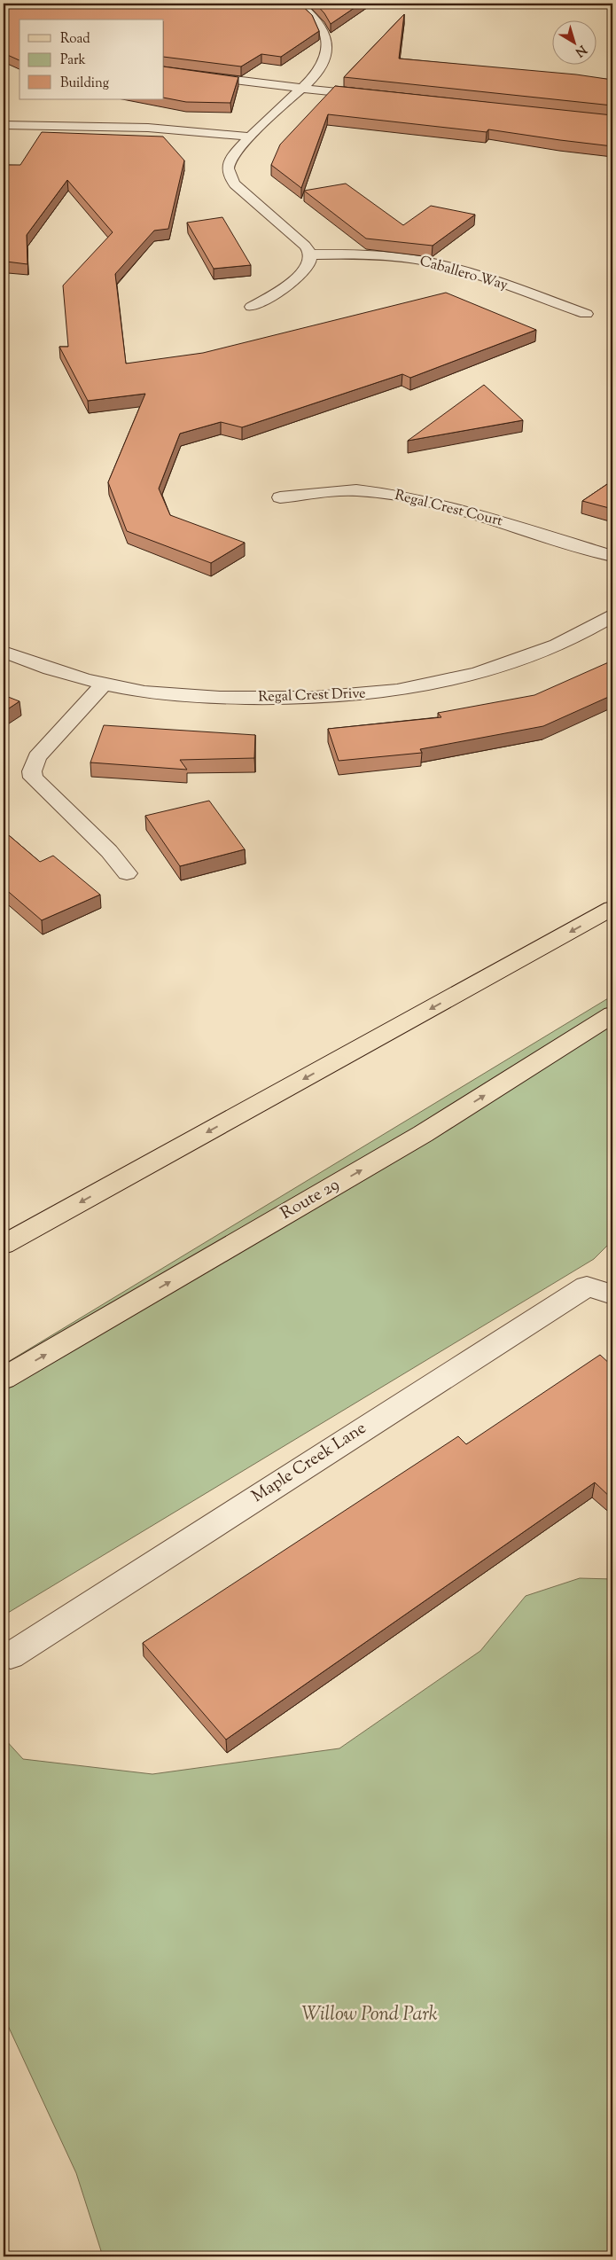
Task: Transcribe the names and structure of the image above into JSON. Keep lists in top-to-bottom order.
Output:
{
  "streets": {
    "main road": ["Route 29"],
    "street": [
      "Caballero Way",
      "Regal Crest Court",
      "Regal Crest Drive",
      "Maple Creek Lane"
    ]
  },
  "parks": ["Willow Pond Park"],
  "legend": ["Road", "Park", "Building"],
  "north": "bottom right"
}
